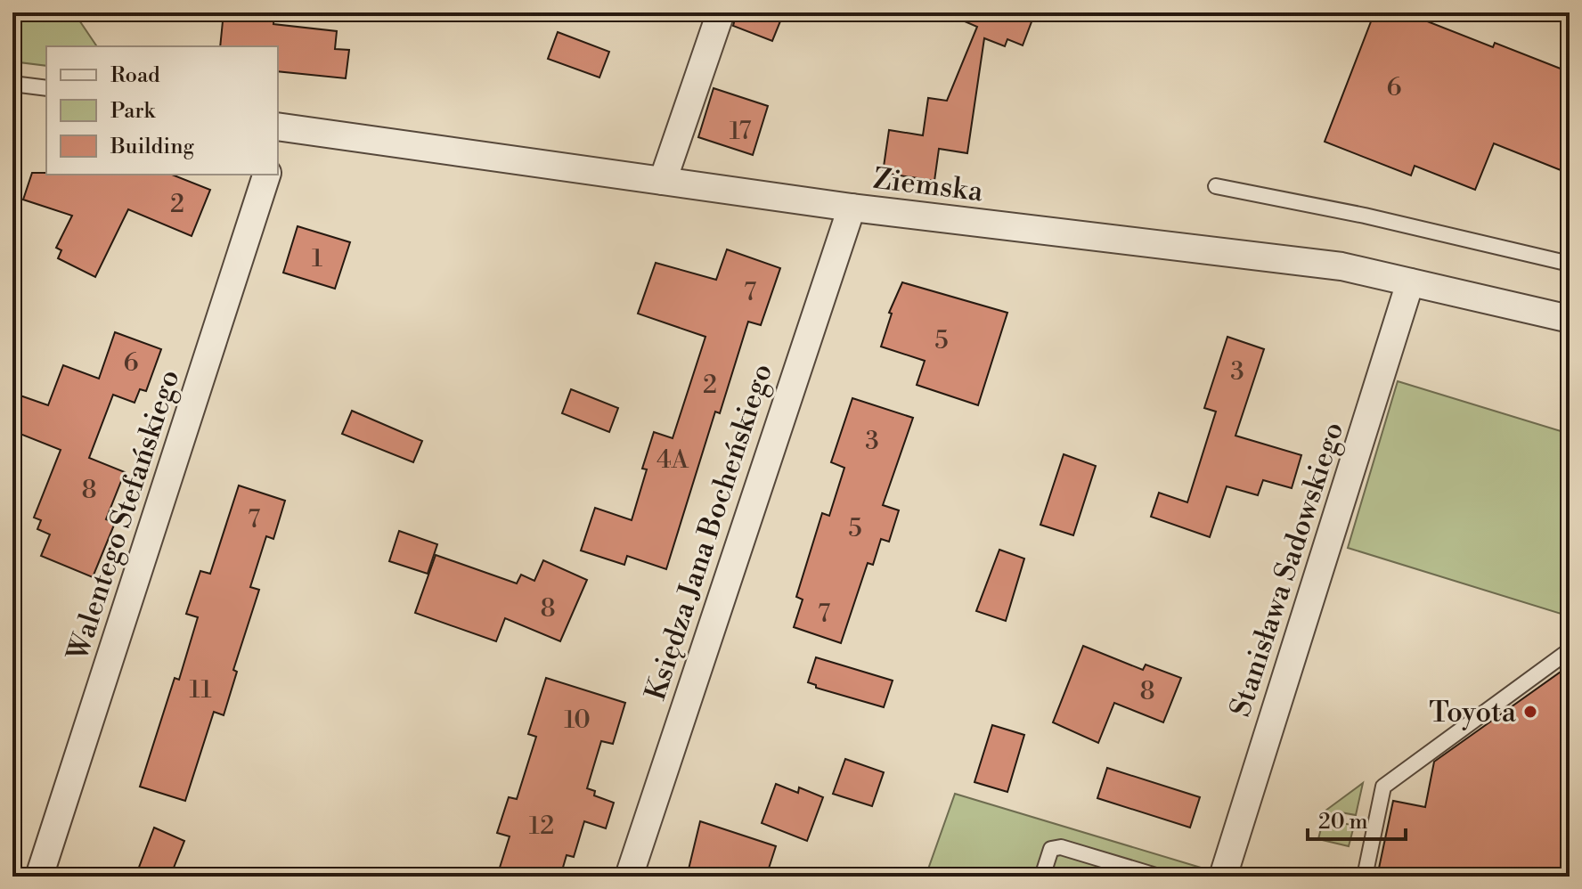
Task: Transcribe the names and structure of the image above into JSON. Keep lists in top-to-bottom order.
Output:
{
  "streets": {
    "street": [
      "Ziemska",
      "Walentego Stefańskiego",
      "Księdza Jana Bocheńskiego",
      "Stanisława Sadowskiego"
    ]
  },
  "crossings": [
    ["Ziemska", "Księdza Jana Bocheńskiego"],
    ["Ziemska", "Stanisława Sadowskiego"]
  ],
  "places": ["Toyota"],
  "house_numbers": [
    "6",
    "17",
    "2",
    "1",
    "7",
    "5",
    "6",
    "3",
    "2",
    "3",
    "4A",
    "8",
    "7",
    "5",
    "8",
    "7",
    "11",
    "8",
    "10",
    "12"
  ],
  "legend": ["Road", "Park", "Building"],
  "scale_bar": "20 m"
}
